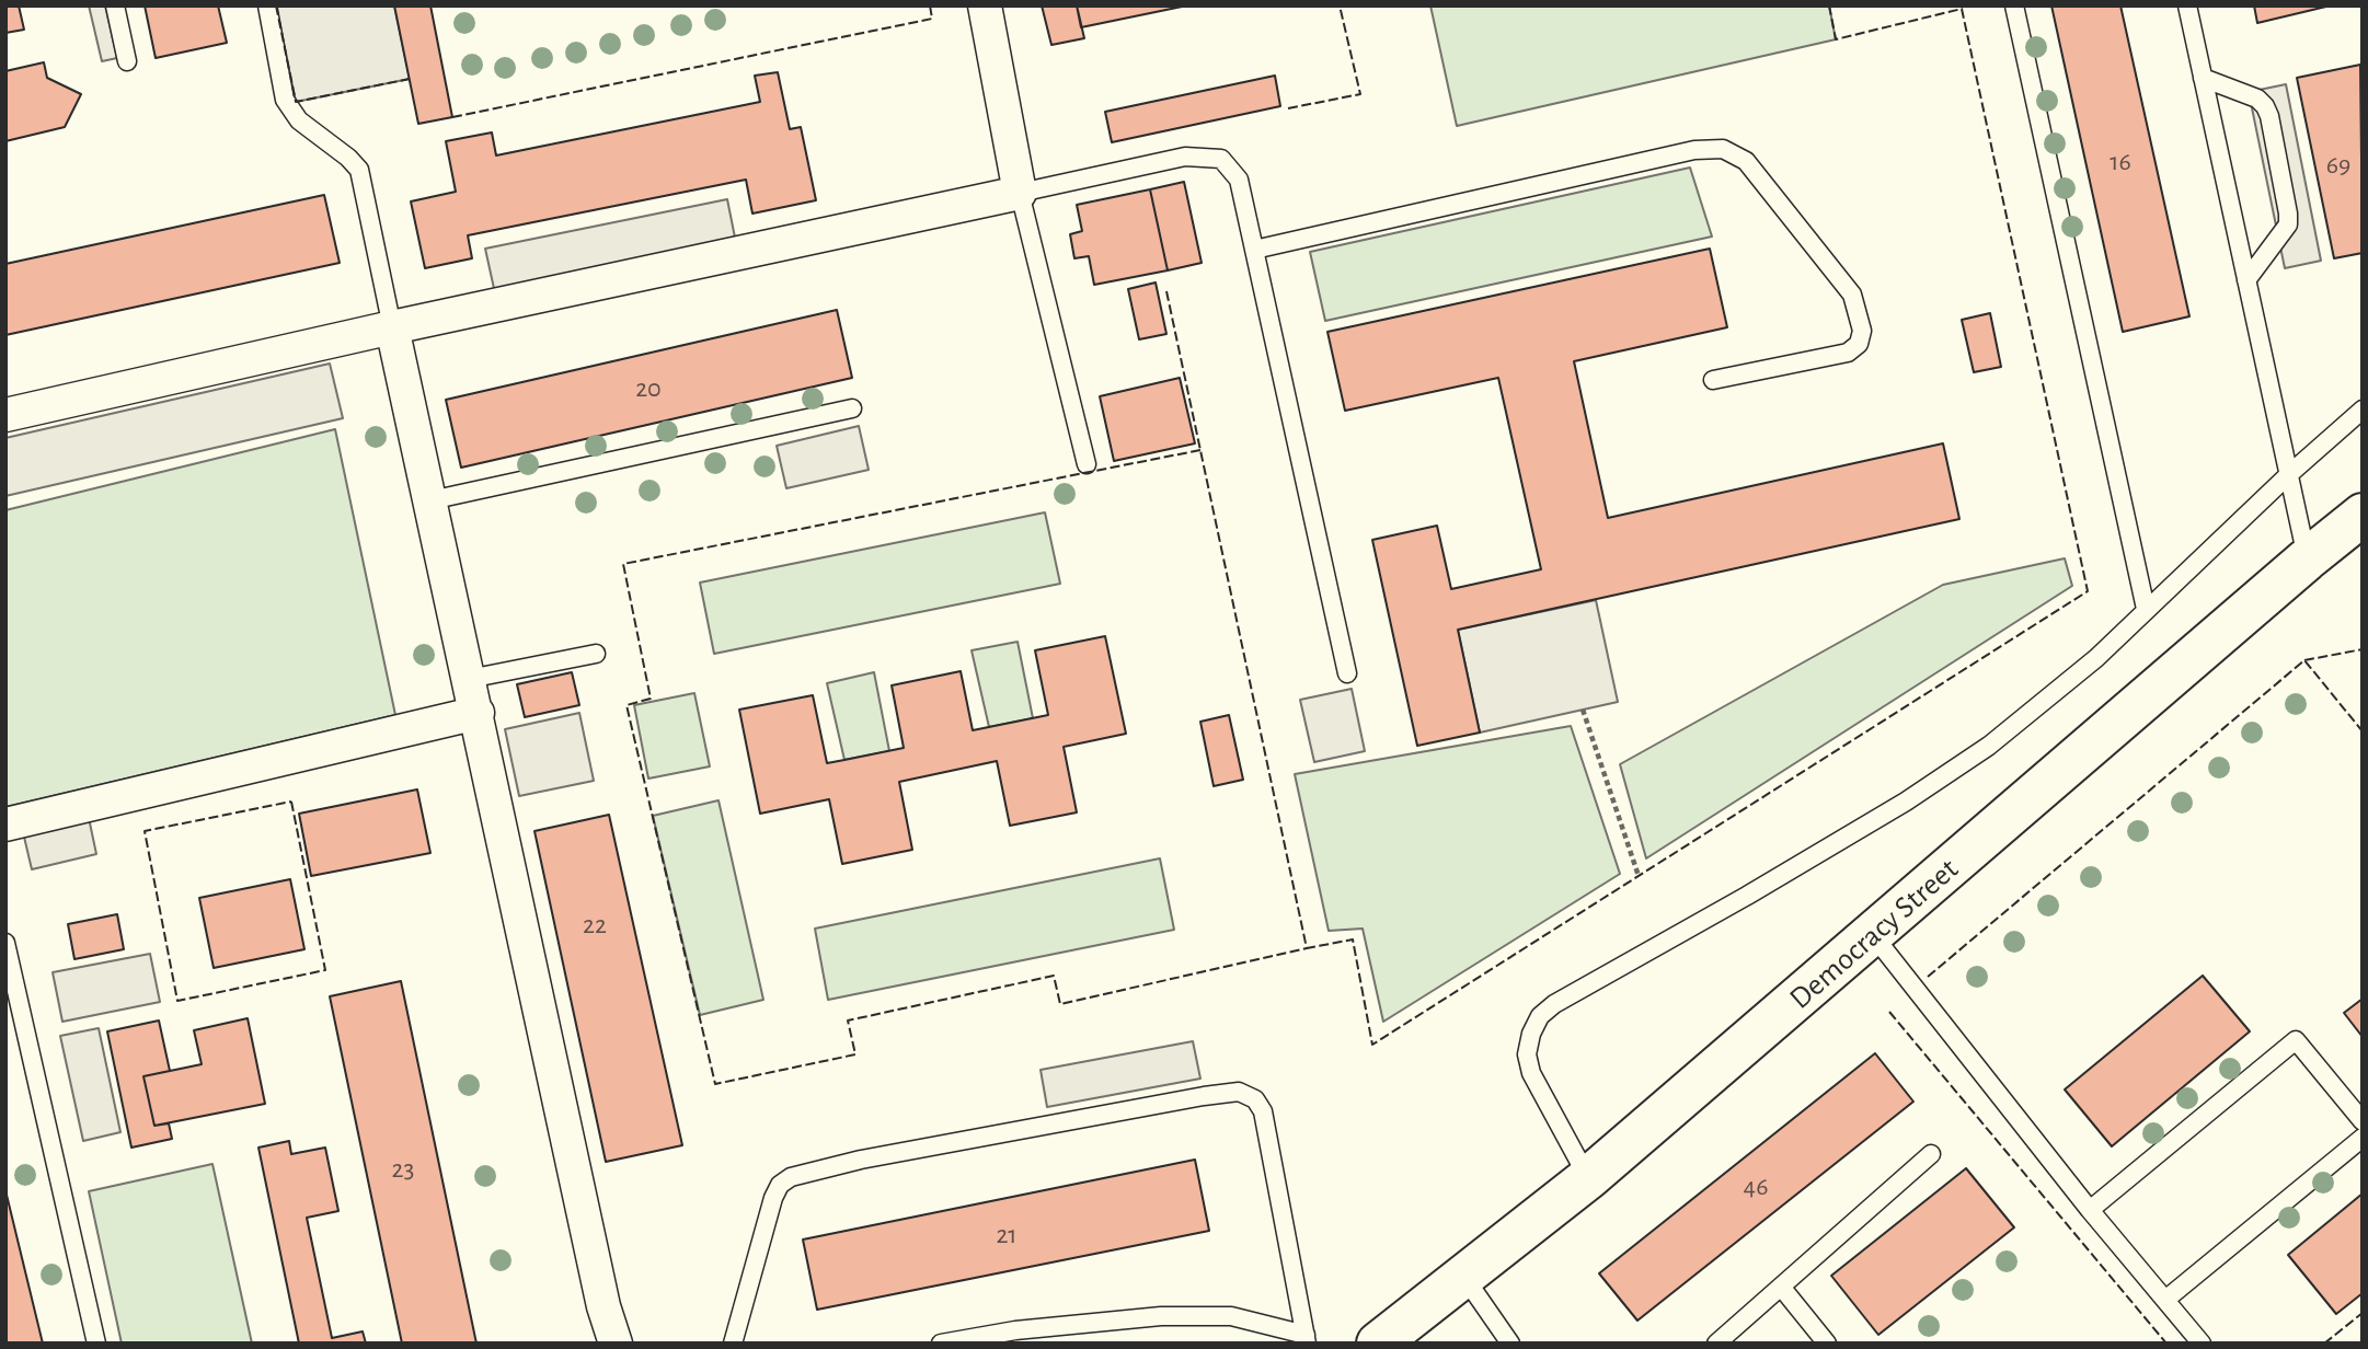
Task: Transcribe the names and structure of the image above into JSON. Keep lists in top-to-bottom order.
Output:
{
  "streets": {
    "main road": ["Democracy Street"]
  },
  "house_numbers": [
    "16",
    "69",
    "20",
    "22",
    "23",
    "46",
    "21"
  ]
}
